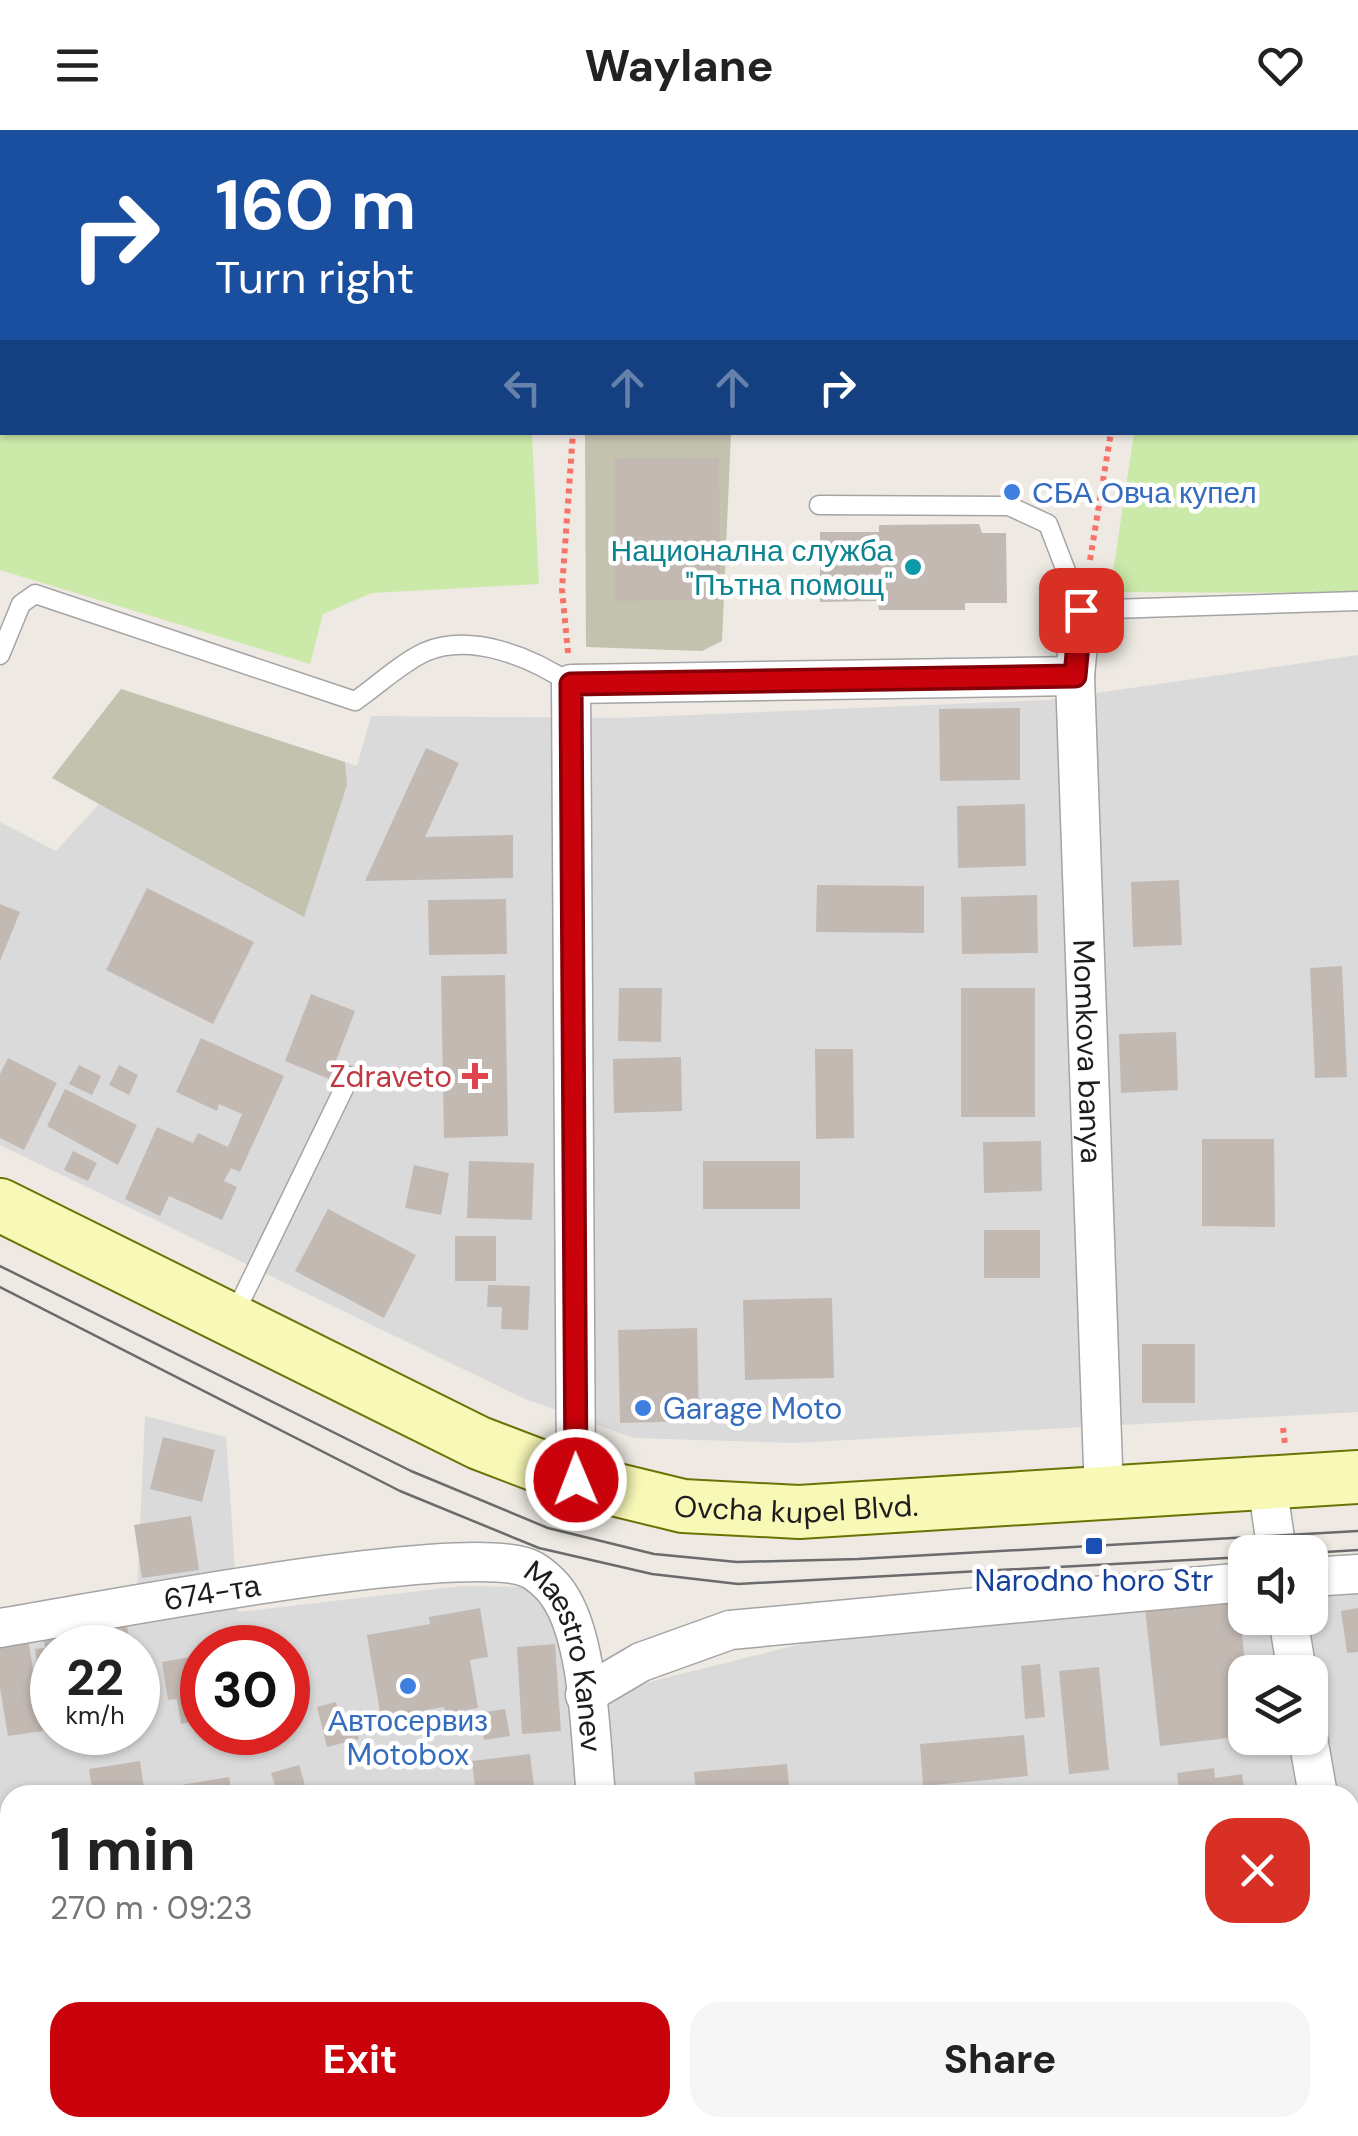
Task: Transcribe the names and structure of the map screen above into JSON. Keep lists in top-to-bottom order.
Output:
{
  "streets": {
    "main road": ["Ovcha kupel Blvd."],
    "street": ["Momkova banya", "674-та", "Maestro Kanev"]
  },
  "crossings": [
    ["Momkova banya", "Ovcha kupel Blvd."],
    ["674-та", "Maestro Kanev"]
  ],
  "places": {
    "other": [
      "СБА Овча купел",
      "Национална служба \"Пътна помощ\"",
      "Garage Moto",
      "Автосервиз Motobox"
    ],
    "health": ["Zdraveto"],
    "transit": ["Narodno horo Str"]
  },
  "page": {
    "header": "Waylane",
    "turn": ["160 m", "Turn right"],
    "speed": "22 km/h",
    "limit": "30",
    "heading": ["1 min", "270 m · 09:23"],
    "buttons": ["Exit", "Share"]
  }
}
